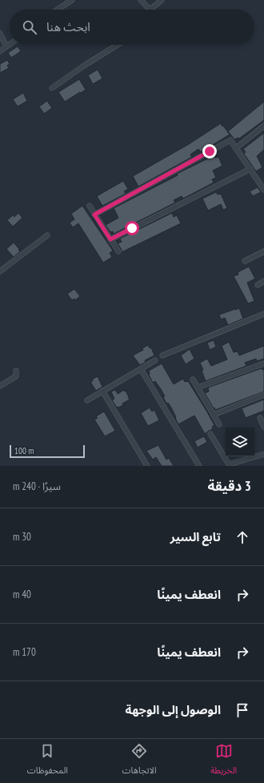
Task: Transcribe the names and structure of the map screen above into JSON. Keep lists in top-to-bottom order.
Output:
{
  "scale_bar": "100 m",
  "page": {
    "search": "ابحث هنا",
    "scale": "100 m",
    "heading": ["3 دقيقة", "سيرًا · 240 m"],
    "list": [
      ["تابع السير", "30 m"],
      ["انعطف يمينًا", "40 m"],
      ["انعطف يمينًا", "170 m"],
      "الوصول إلى الوجهة"
    ],
    "nav": ["الخريطة", "الاتجاهات", "المحفوظات"]
  }
}
